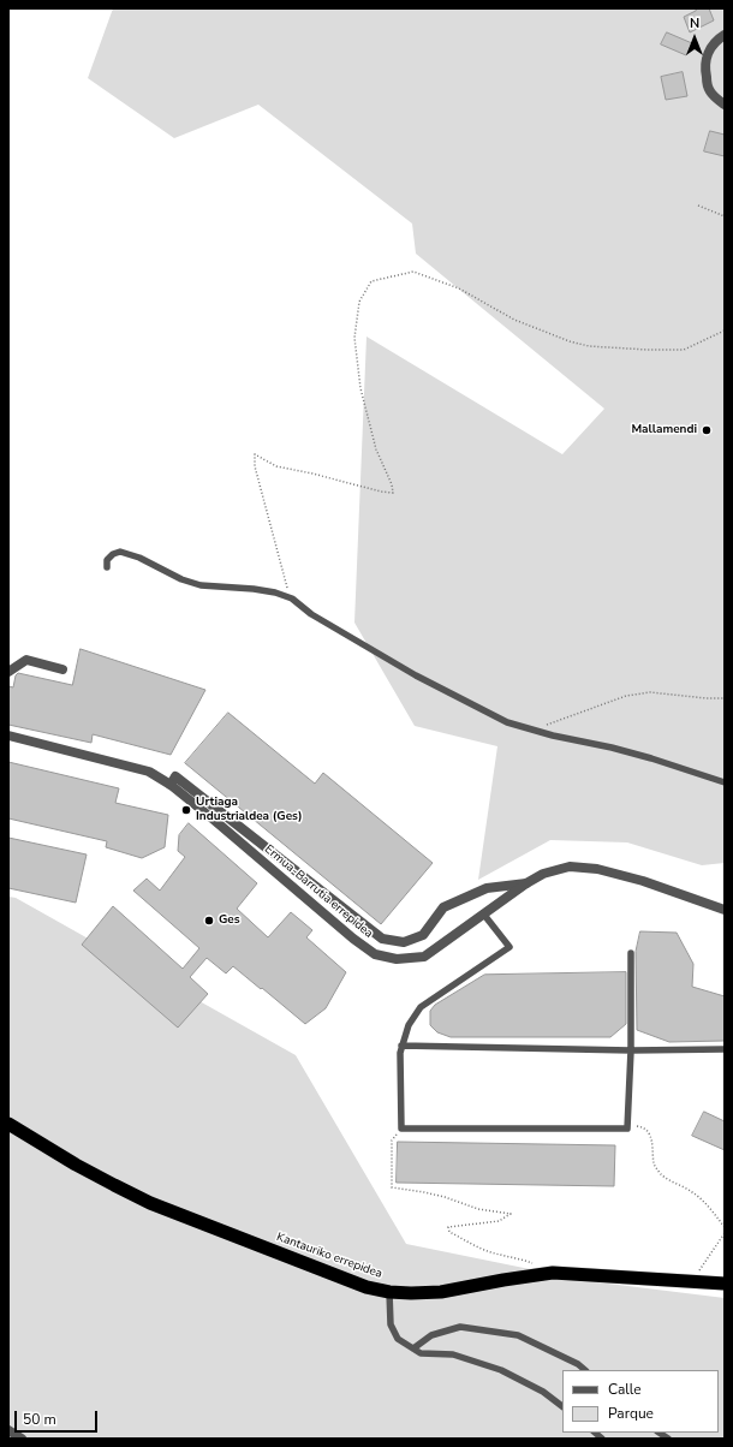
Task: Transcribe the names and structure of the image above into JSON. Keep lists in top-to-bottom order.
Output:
{
  "streets": {
    "highway": ["Kantauriko errepidea"],
    "street": ["Ermua-Barrutia errepidea"]
  },
  "places": ["Mallamendi", "Urtiaga Industrialdea (Ges)", "Ges"],
  "legend": ["Calle", "Parque"],
  "scale_bar": "50 m",
  "north": "top"
}
